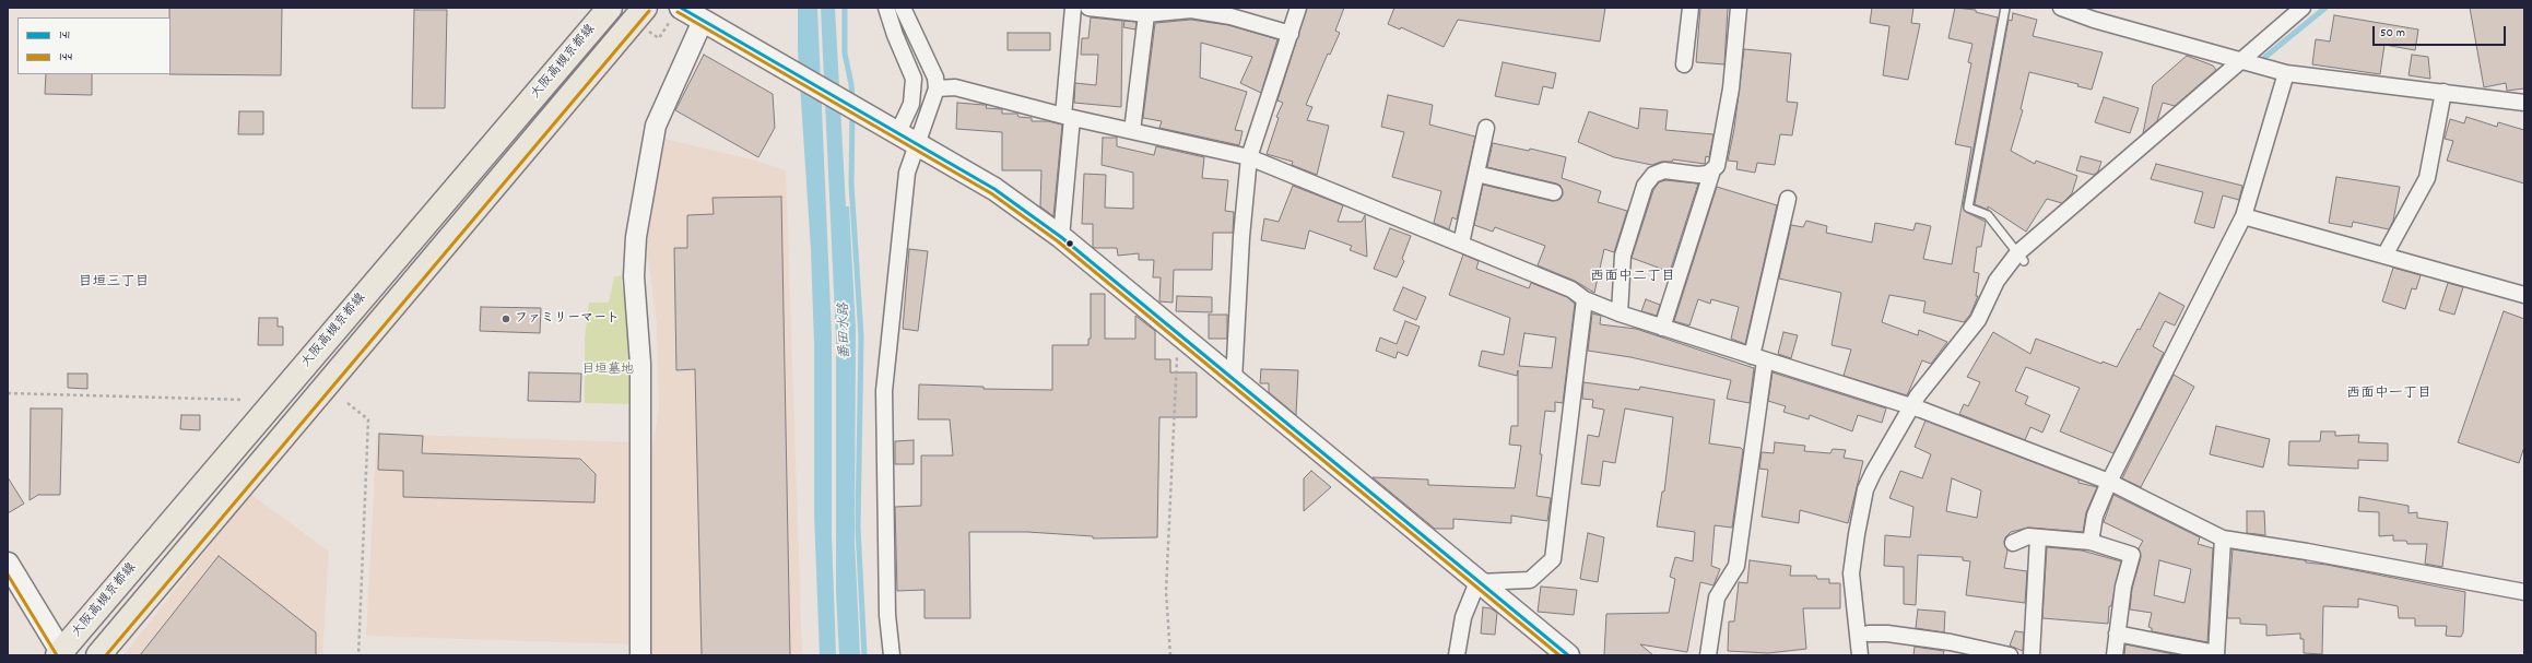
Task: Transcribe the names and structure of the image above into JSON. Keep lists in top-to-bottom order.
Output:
{
  "streets": {
    "main road": ["大阪高槻京都線"]
  },
  "districts": ["西面中二丁目", "目垣三丁目", "西面中一丁目"],
  "water": ["番田水路"],
  "parks": ["目垣墓地"],
  "places": ["ファミリーマート"],
  "lines": ["transit line 141", "transit line 144"],
  "legend": ["141", "144"],
  "scale_bar": "50 m"
}
